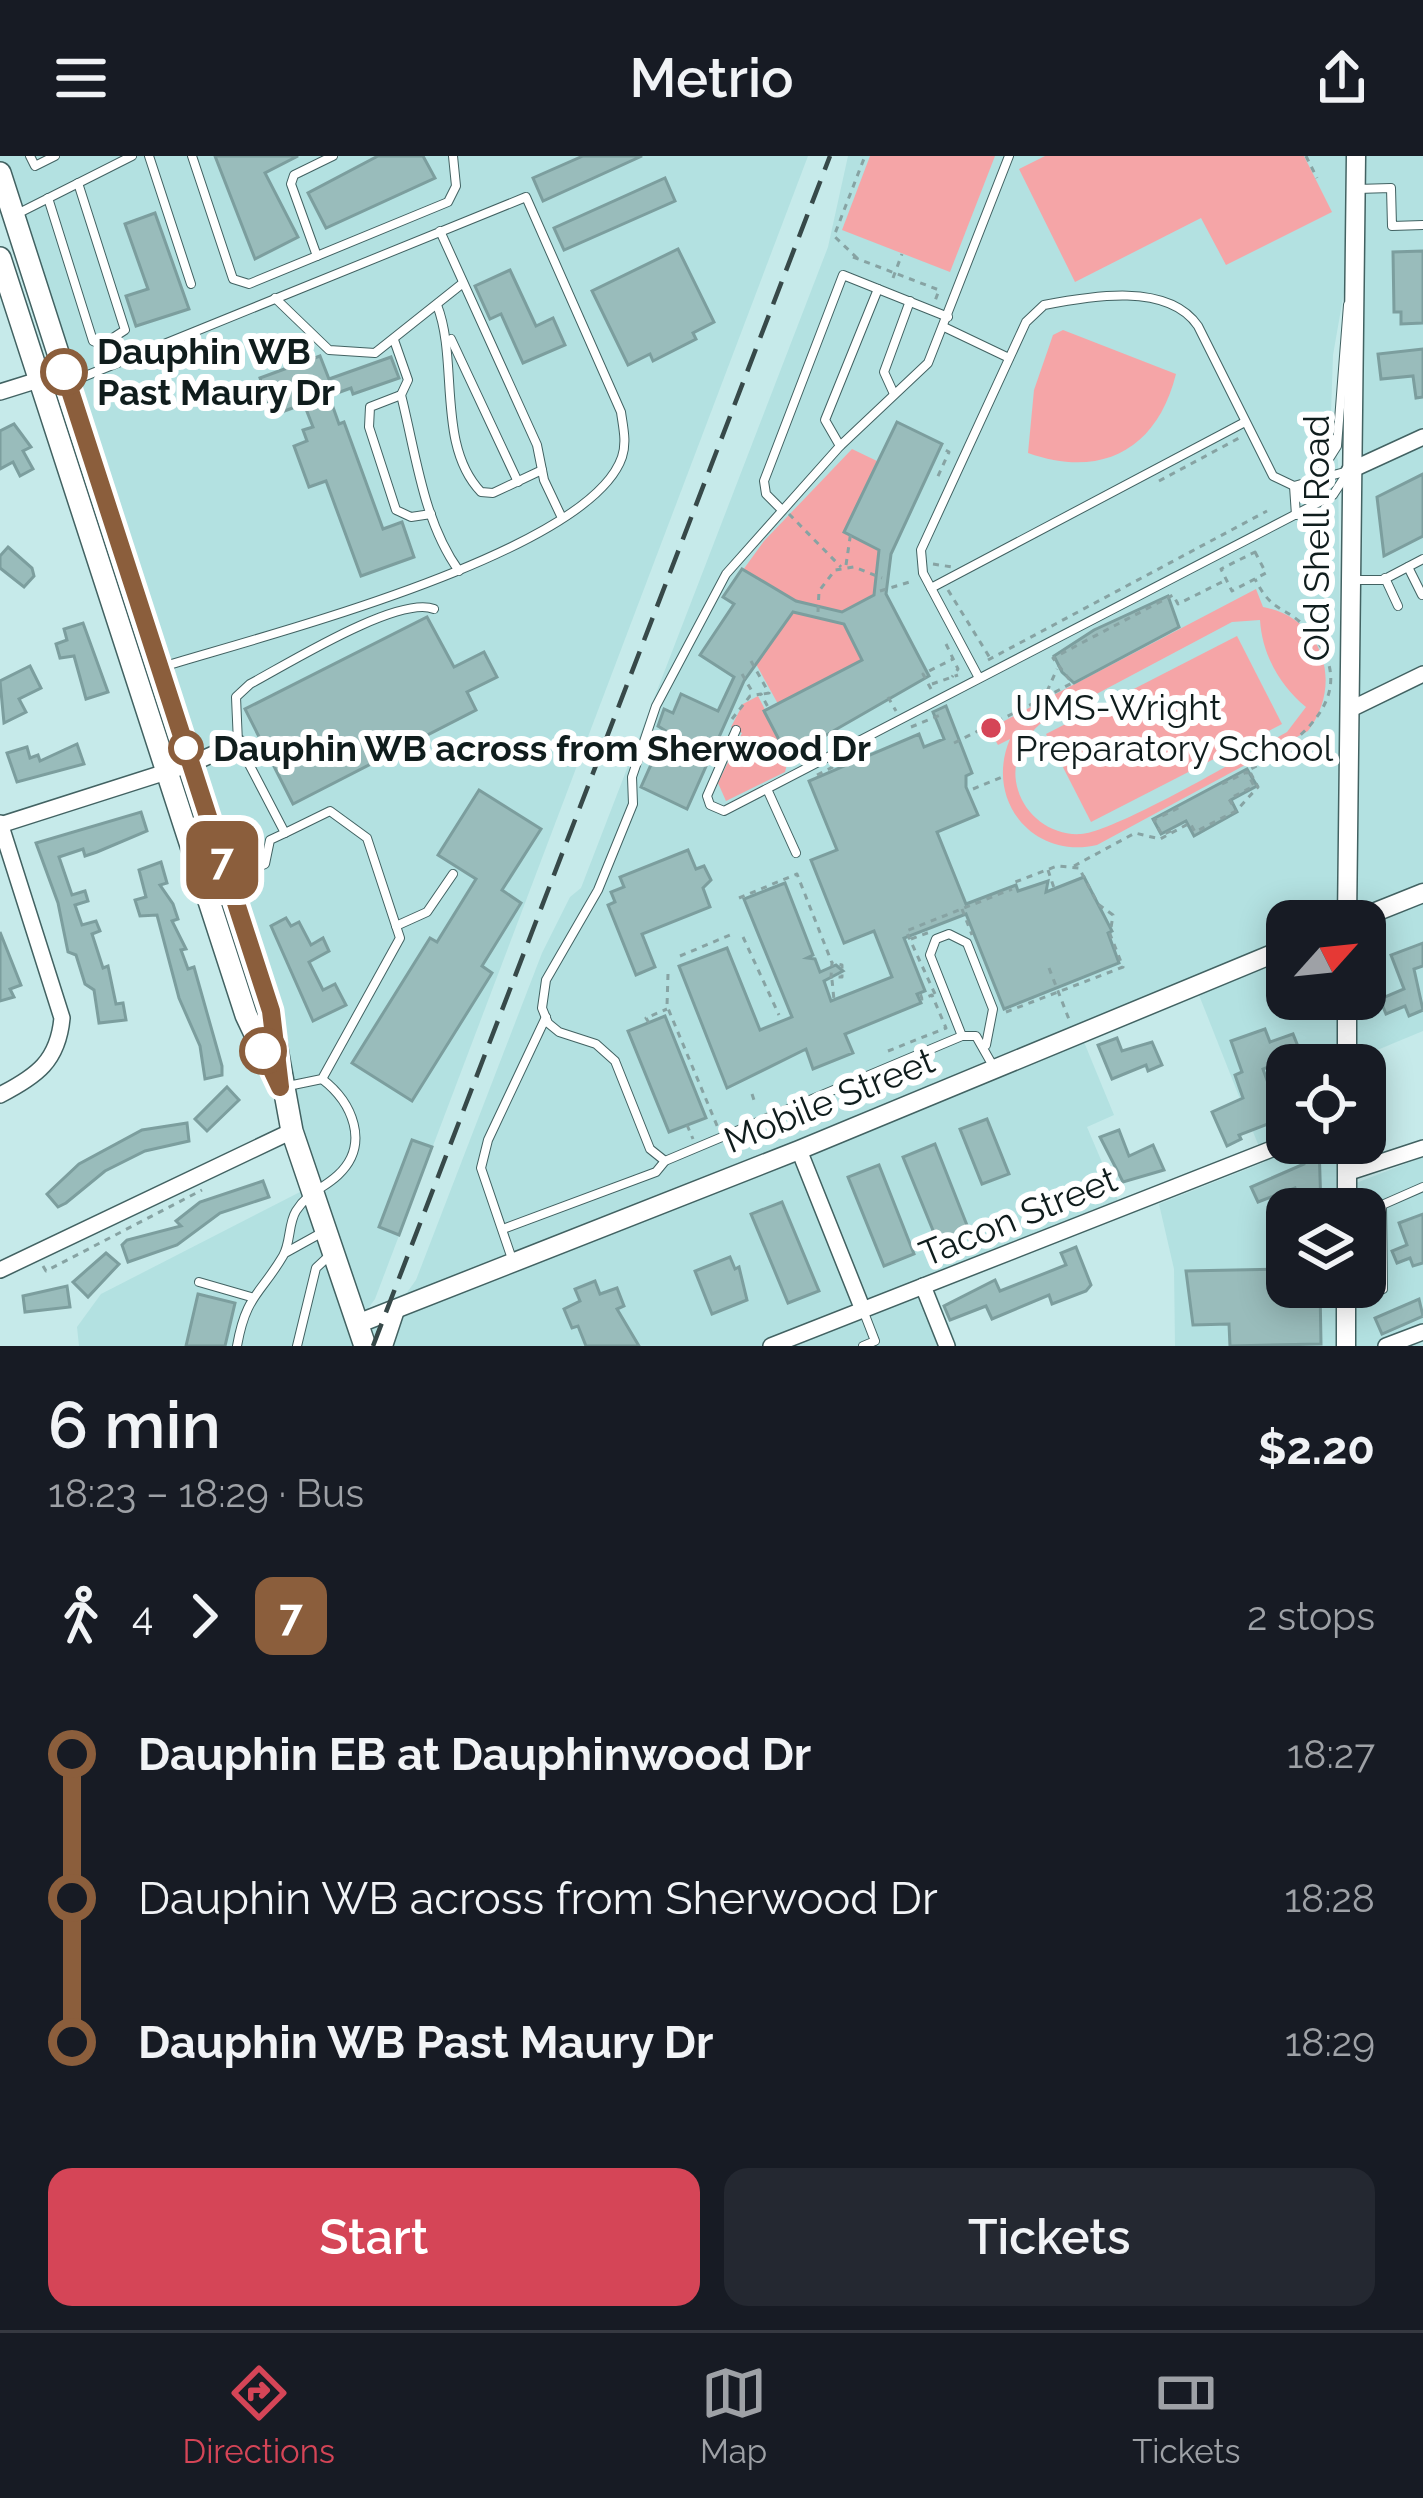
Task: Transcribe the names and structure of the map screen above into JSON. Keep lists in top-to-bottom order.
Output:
{
  "streets": {
    "street": ["Old Shell Road", "Mobile Street", "Tacon Street"]
  },
  "places": ["Dauphin WB Past Maury Dr", "UMS-Wright Preparatory School", "Dauphin WB across from Sherwood Dr"],
  "lines": ["bus line 7"],
  "north": "top right",
  "page": {
    "header": "Metrio",
    "on_map": "7",
    "heading": ["6 min", "18:23 – 18:29 · Bus", "$2.20"],
    "legs": ["4", "7", "2 stops"],
    "list": [
      {
        "name": "Dauphin EB at Dauphinwood Dr",
        "value": "18:27"
      },
      {
        "name": "Dauphin WB across from Sherwood Dr",
        "value": "18:28"
      },
      {
        "name": "Dauphin WB Past Maury Dr",
        "value": "18:29"
      }
    ],
    "buttons": ["Start", "Tickets"],
    "tabs": ["Directions", "Map", "Tickets"]
  }
}
